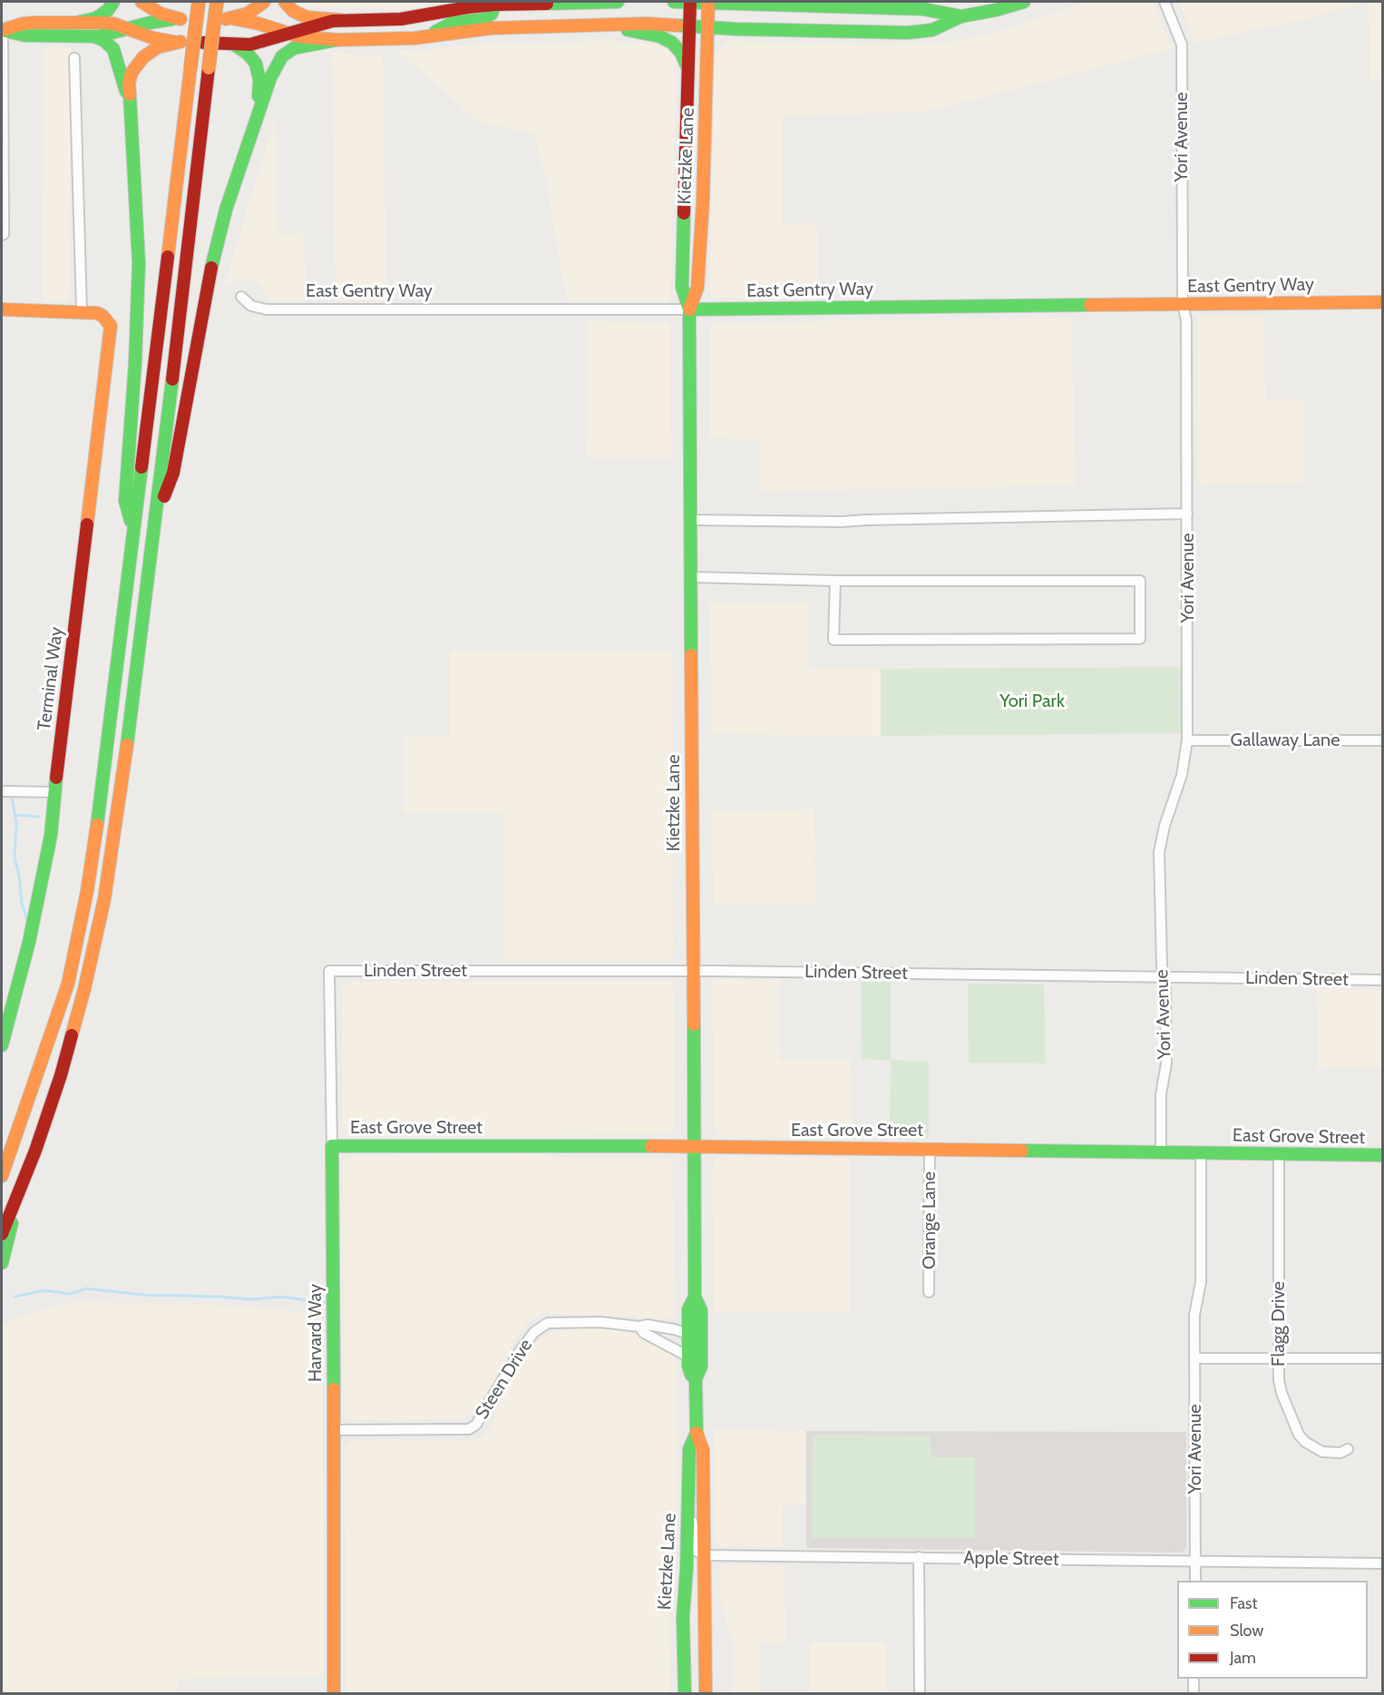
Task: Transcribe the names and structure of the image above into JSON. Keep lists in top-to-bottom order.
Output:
{
  "streets": {
    "main road": [
      "Kietzke Lane",
      "East Gentry Way",
      "Terminal Way",
      "East Grove Street",
      "Harvard Way"
    ],
    "street": [
      "Yori Avenue",
      "Gallaway Lane",
      "Linden Street",
      "Orange Lane",
      "Flagg Drive",
      "Steen Drive",
      "Apple Street"
    ]
  },
  "crossings": [
    ["Yori Avenue", "East Gentry Way"],
    ["Yori Avenue", "Gallaway Lane"],
    ["Yori Avenue", "Linden Street"],
    ["Yori Avenue", "East Grove Street"],
    ["Yori Avenue", "Apple Street"],
    ["Kietzke Lane", "East Gentry Way"],
    ["Kietzke Lane", "Linden Street"],
    ["Kietzke Lane", "East Grove Street"],
    ["Kietzke Lane", "Steen Drive"],
    ["Kietzke Lane", "Apple Street"],
    ["Linden Street", "Harvard Way"],
    ["East Grove Street", "Orange Lane"],
    ["East Grove Street", "Flagg Drive"],
    ["East Grove Street", "Harvard Way"],
    ["Harvard Way", "Steen Drive"]
  ],
  "parks": ["Yori Park"],
  "legend": ["Fast", "Slow", "Jam"]
}
